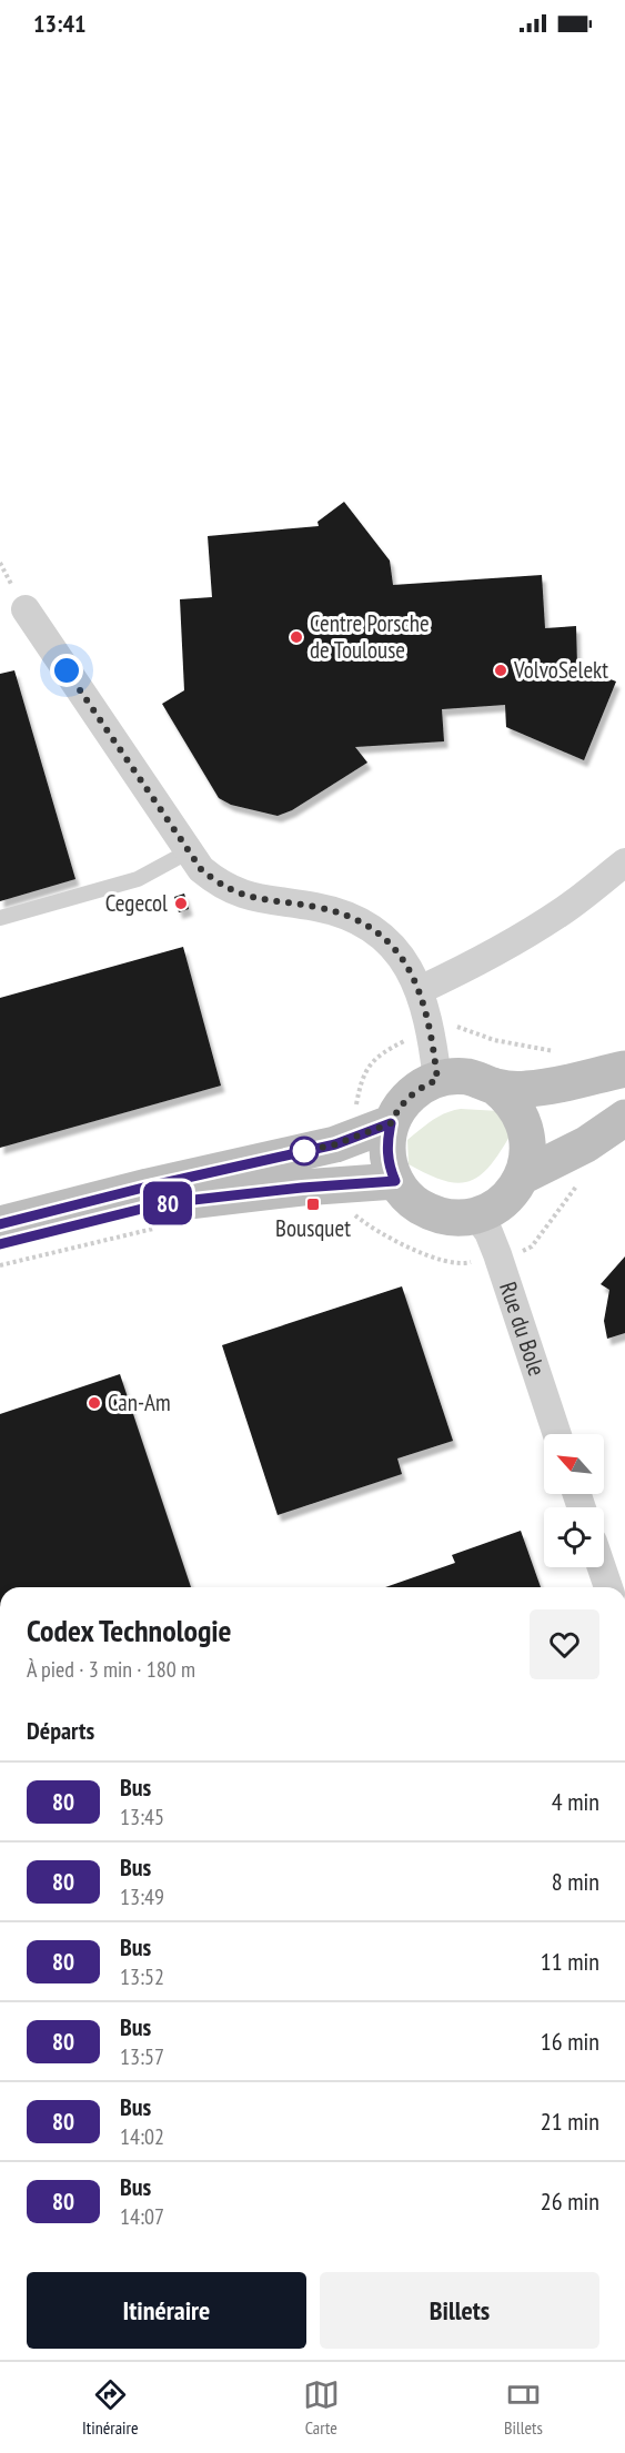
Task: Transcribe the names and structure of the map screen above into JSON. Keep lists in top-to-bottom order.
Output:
{
  "streets": {
    "street": ["Rue du Bole"]
  },
  "places": {
    "other": [
      "Centre Porsche de Toulouse",
      "VolvoSelekt",
      "Cegecol",
      "Can-Am"
    ],
    "transit": ["Bousquet"]
  },
  "lines": ["bus line 80"],
  "north": "top left",
  "page": {
    "status": "13:41",
    "on_map": "80",
    "heading": [
      ["Codex Technologie", "À pied · 3 min · 180 m"],
      "Départs"
    ],
    "list": [
      {
        "mark": "80",
        "name": "Bus",
        "note": "13:45",
        "value": "4 min"
      },
      {
        "mark": "80",
        "name": "Bus",
        "note": "13:49",
        "value": "8 min"
      },
      {
        "mark": "80",
        "name": "Bus",
        "note": "13:52",
        "value": "11 min"
      },
      {
        "mark": "80",
        "name": "Bus",
        "note": "13:57",
        "value": "16 min"
      },
      {
        "mark": "80",
        "name": "Bus",
        "note": "14:02",
        "value": "21 min"
      },
      {
        "mark": "80",
        "name": "Bus",
        "note": "14:07",
        "value": "26 min"
      }
    ],
    "buttons": ["Itinéraire", "Billets"],
    "tabs": ["Itinéraire", "Carte", "Billets"]
  }
}
